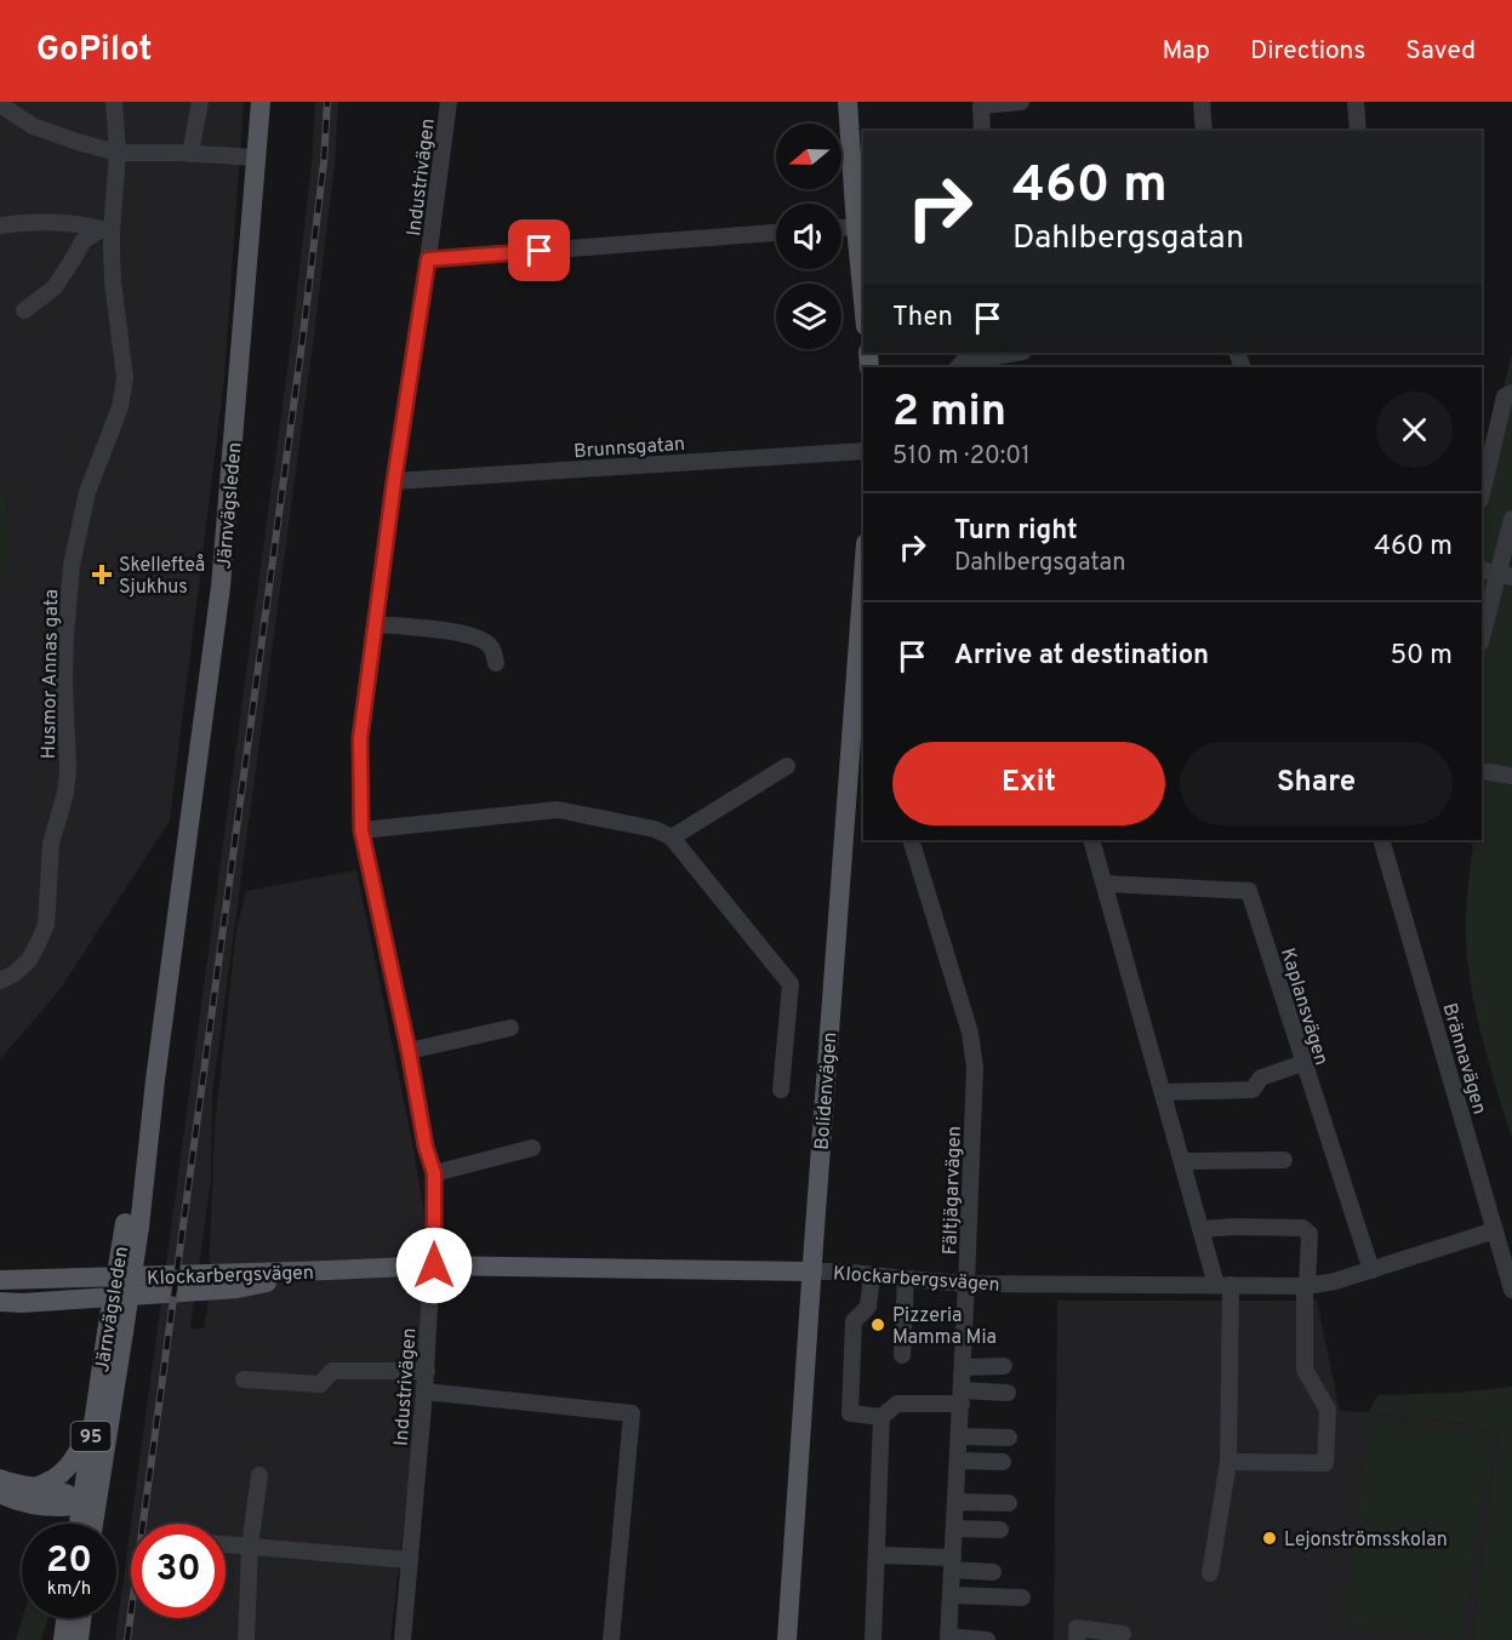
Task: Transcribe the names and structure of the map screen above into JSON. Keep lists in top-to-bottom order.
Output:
{
  "streets": {
    "main road": [
      "Järnvägsleden",
      "Bolidenvägen",
      "Klockarbergsvägen",
      "95"
    ],
    "street": [
      "Industrivägen",
      "Brunnsgatan",
      "Husmor Annas gata",
      "Kaplansvägen",
      "Brännavägen",
      "Fältjägarvägen"
    ]
  },
  "crossings": [
    ["Industrivägen", "Brunnsgatan"],
    ["Industrivägen", "Klockarbergsvägen"],
    ["Kaplansvägen", "Klockarbergsvägen"],
    ["Brännavägen", "Klockarbergsvägen"],
    ["Bolidenvägen", "Klockarbergsvägen"],
    ["Fältjägarvägen", "Klockarbergsvägen"]
  ],
  "places": {
    "health": ["Skellefteå Sjukhus"],
    "other": ["Pizzeria Mamma Mia", "Lejonströmsskolan"]
  },
  "north": "left",
  "page": {
    "header": "GoPilot",
    "nav": ["Map", "Directions", "Saved"],
    "turn": ["460 m", "Dahlbergsgatan"],
    "then": "Then",
    "heading": ["2 min", "510 m · 20:01"],
    "list": [
      {
        "name": "Turn right",
        "note": "Dahlbergsgatan",
        "value": "460 m"
      },
      {
        "name": "Arrive at destination",
        "value": "50 m"
      }
    ],
    "buttons": ["Exit", "Share"],
    "speed": "20 km/h",
    "limit": "30"
  }
}
